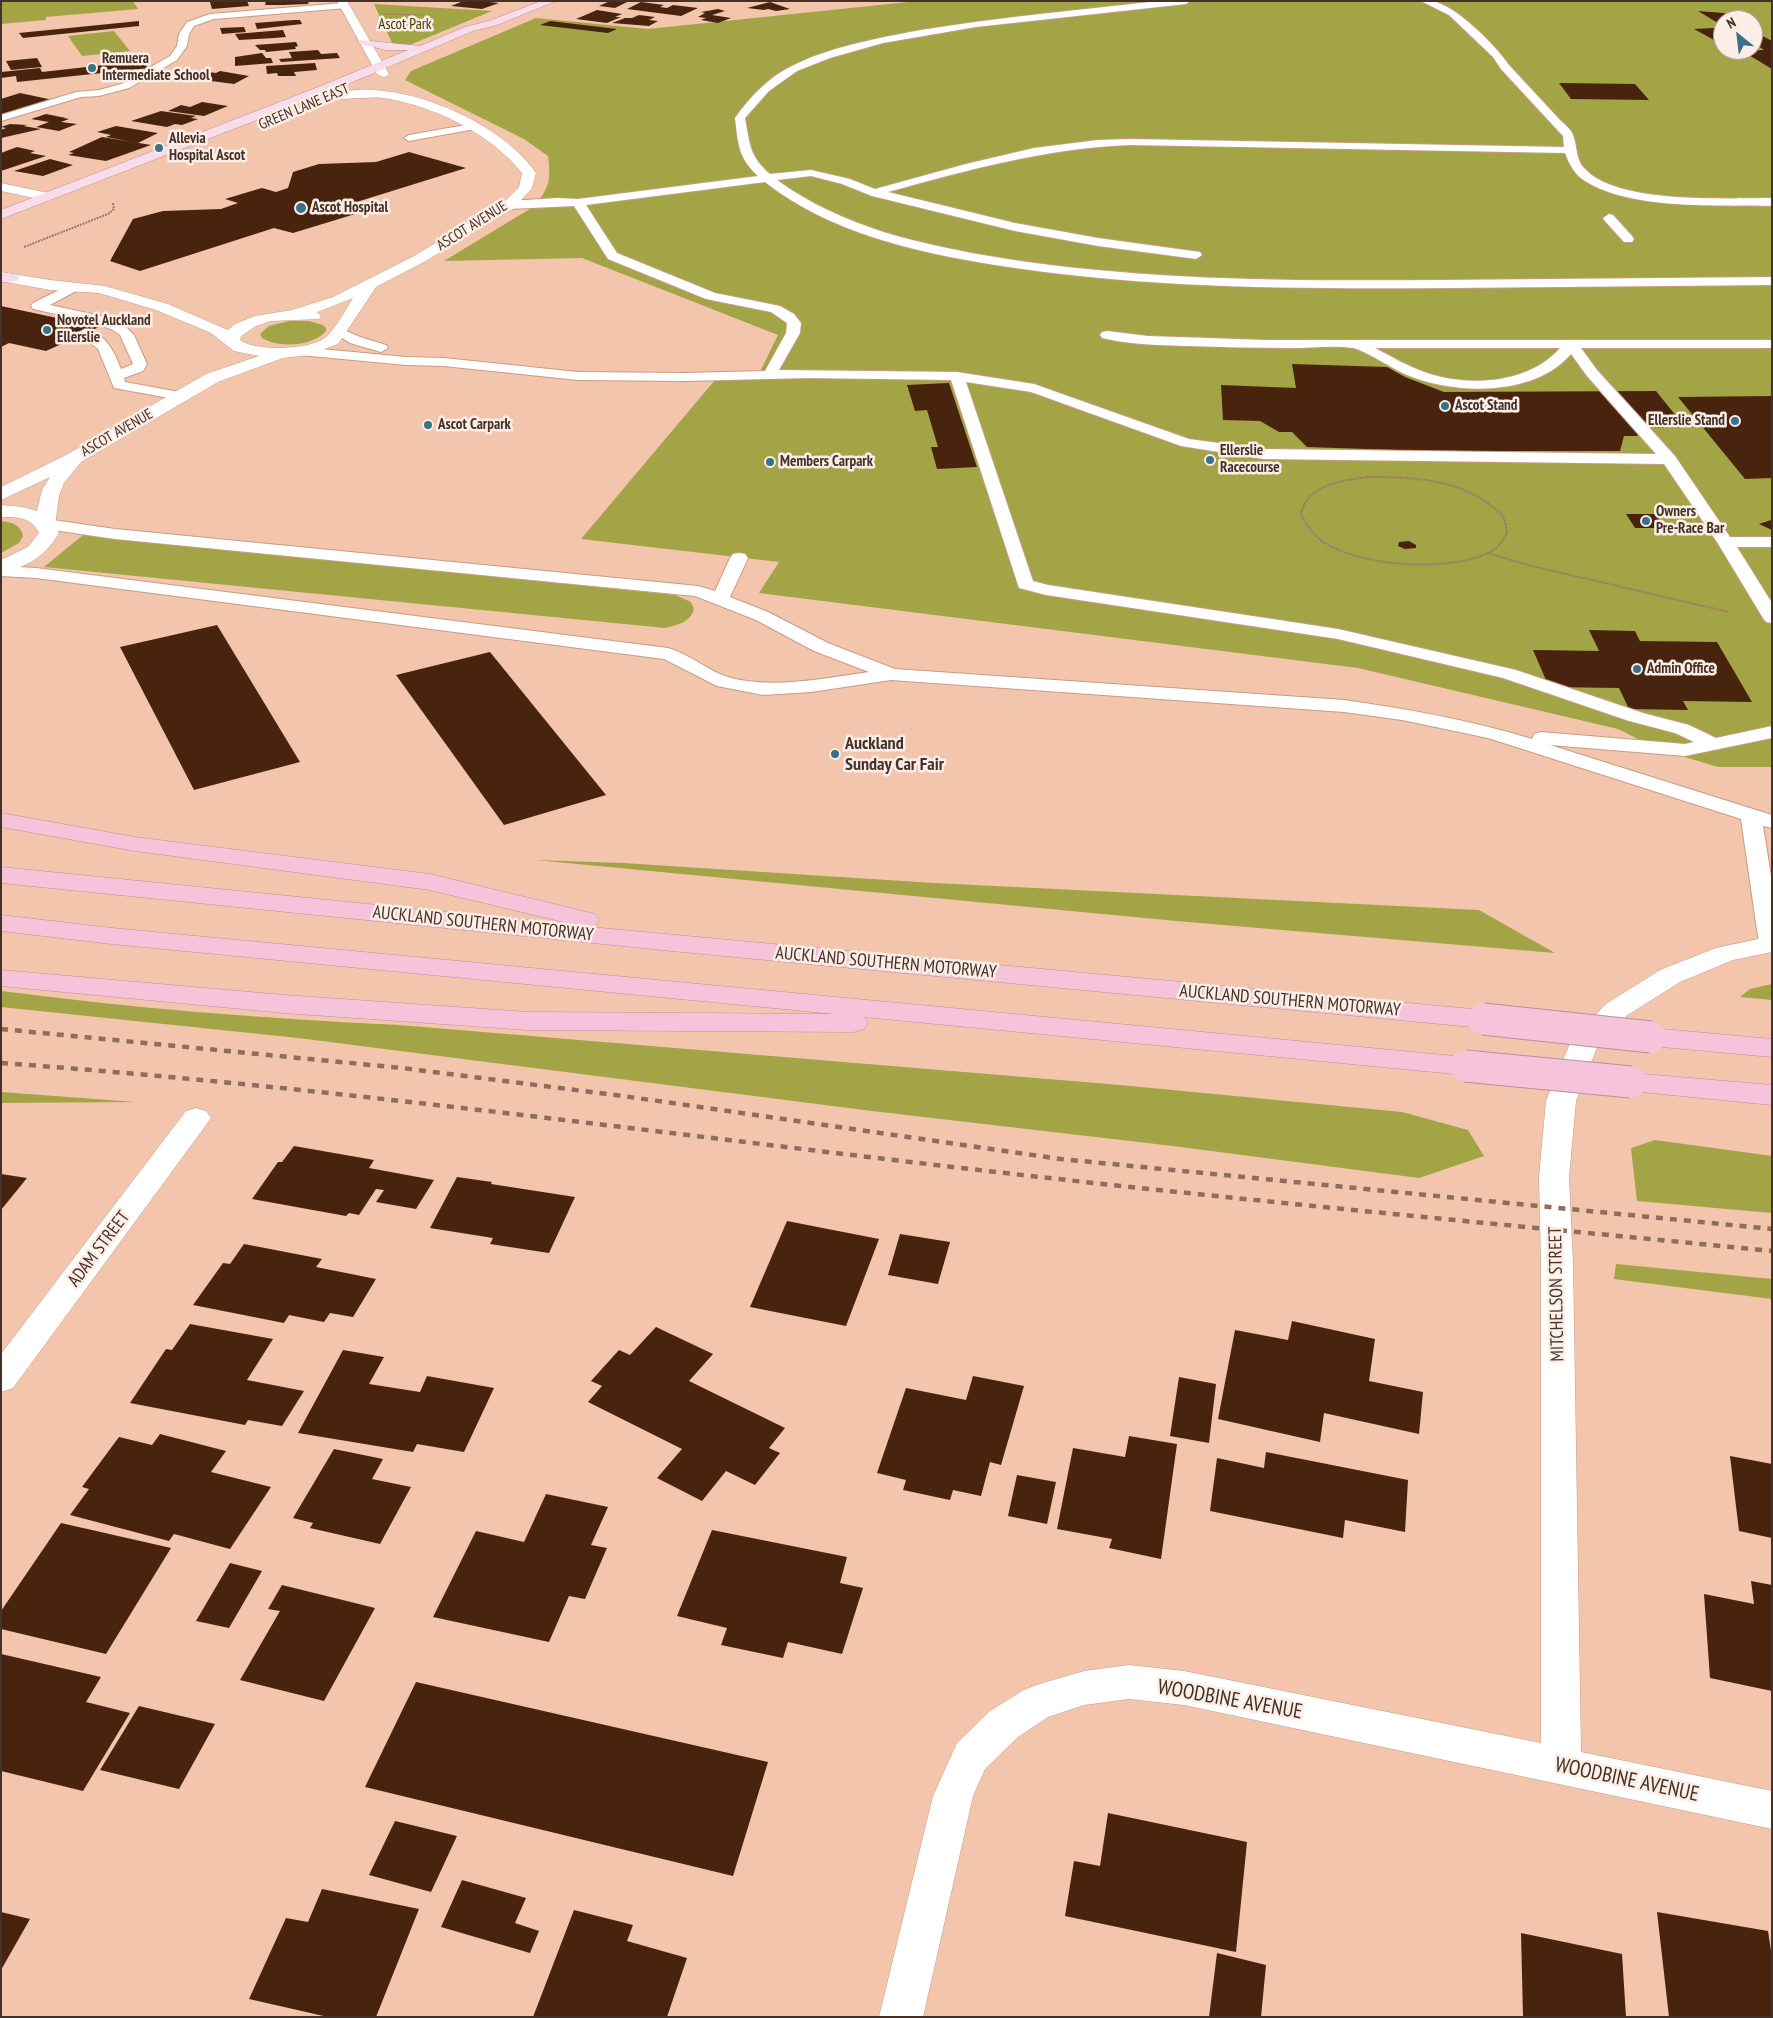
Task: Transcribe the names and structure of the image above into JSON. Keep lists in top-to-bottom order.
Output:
{
  "streets": {
    "highway": ["AUCKLAND SOUTHERN MOTORWAY"],
    "main road": ["GREEN LANE EAST"],
    "street": [
      "ASCOT AVENUE",
      "ADAM STREET",
      "MITCHELSON STREET",
      "WOODBINE AVENUE"
    ]
  },
  "crossings": [
    ["GREEN LANE EAST", "ASCOT AVENUE"],
    ["MITCHELSON STREET", "WOODBINE AVENUE"]
  ],
  "parks": ["Ascot Park"],
  "places": [
    "Remuera Intermediate School",
    "Allevia Hospital Ascot",
    "Ascot Hospital",
    "Novotel Auckland Ellerslie",
    "Ascot Stand",
    "Ellerslie Stand",
    "Ascot Carpark",
    "Ellerslie Racecourse",
    "Members Carpark",
    "Owners Pre-Race Bar",
    "Admin Office",
    "Auckland Sunday Car Fair"
  ],
  "north": "top left"
}
